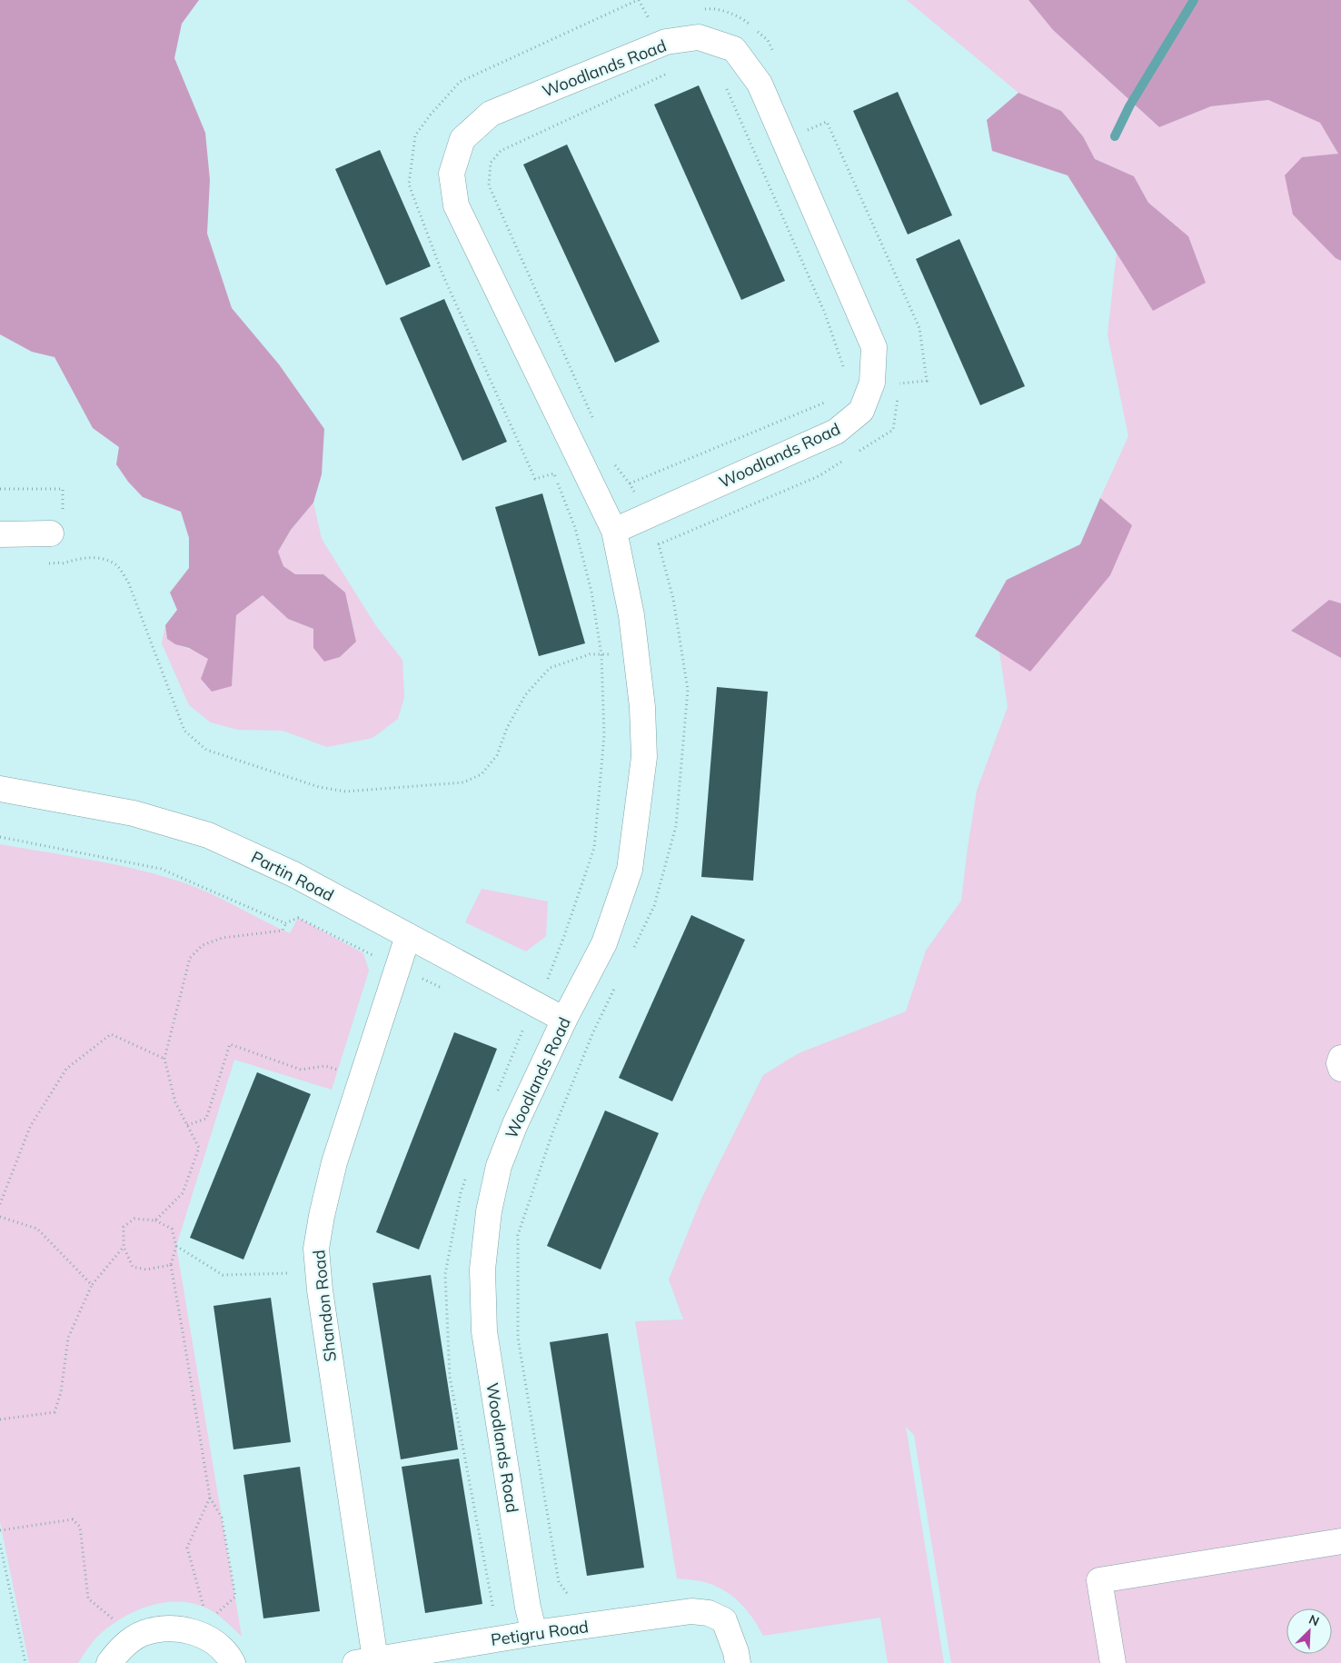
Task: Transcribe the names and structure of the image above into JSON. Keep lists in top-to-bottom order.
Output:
{
  "streets": {
    "street": [
      "Woodlands Road",
      "Partin Road",
      "Shandon Road",
      "Petigru Road"
    ]
  },
  "crossings": [
    ["Woodlands Road", "Partin Road"],
    ["Woodlands Road", "Petigru Road"],
    ["Partin Road", "Shandon Road"],
    ["Shandon Road", "Petigru Road"]
  ],
  "north": "top right"
}
